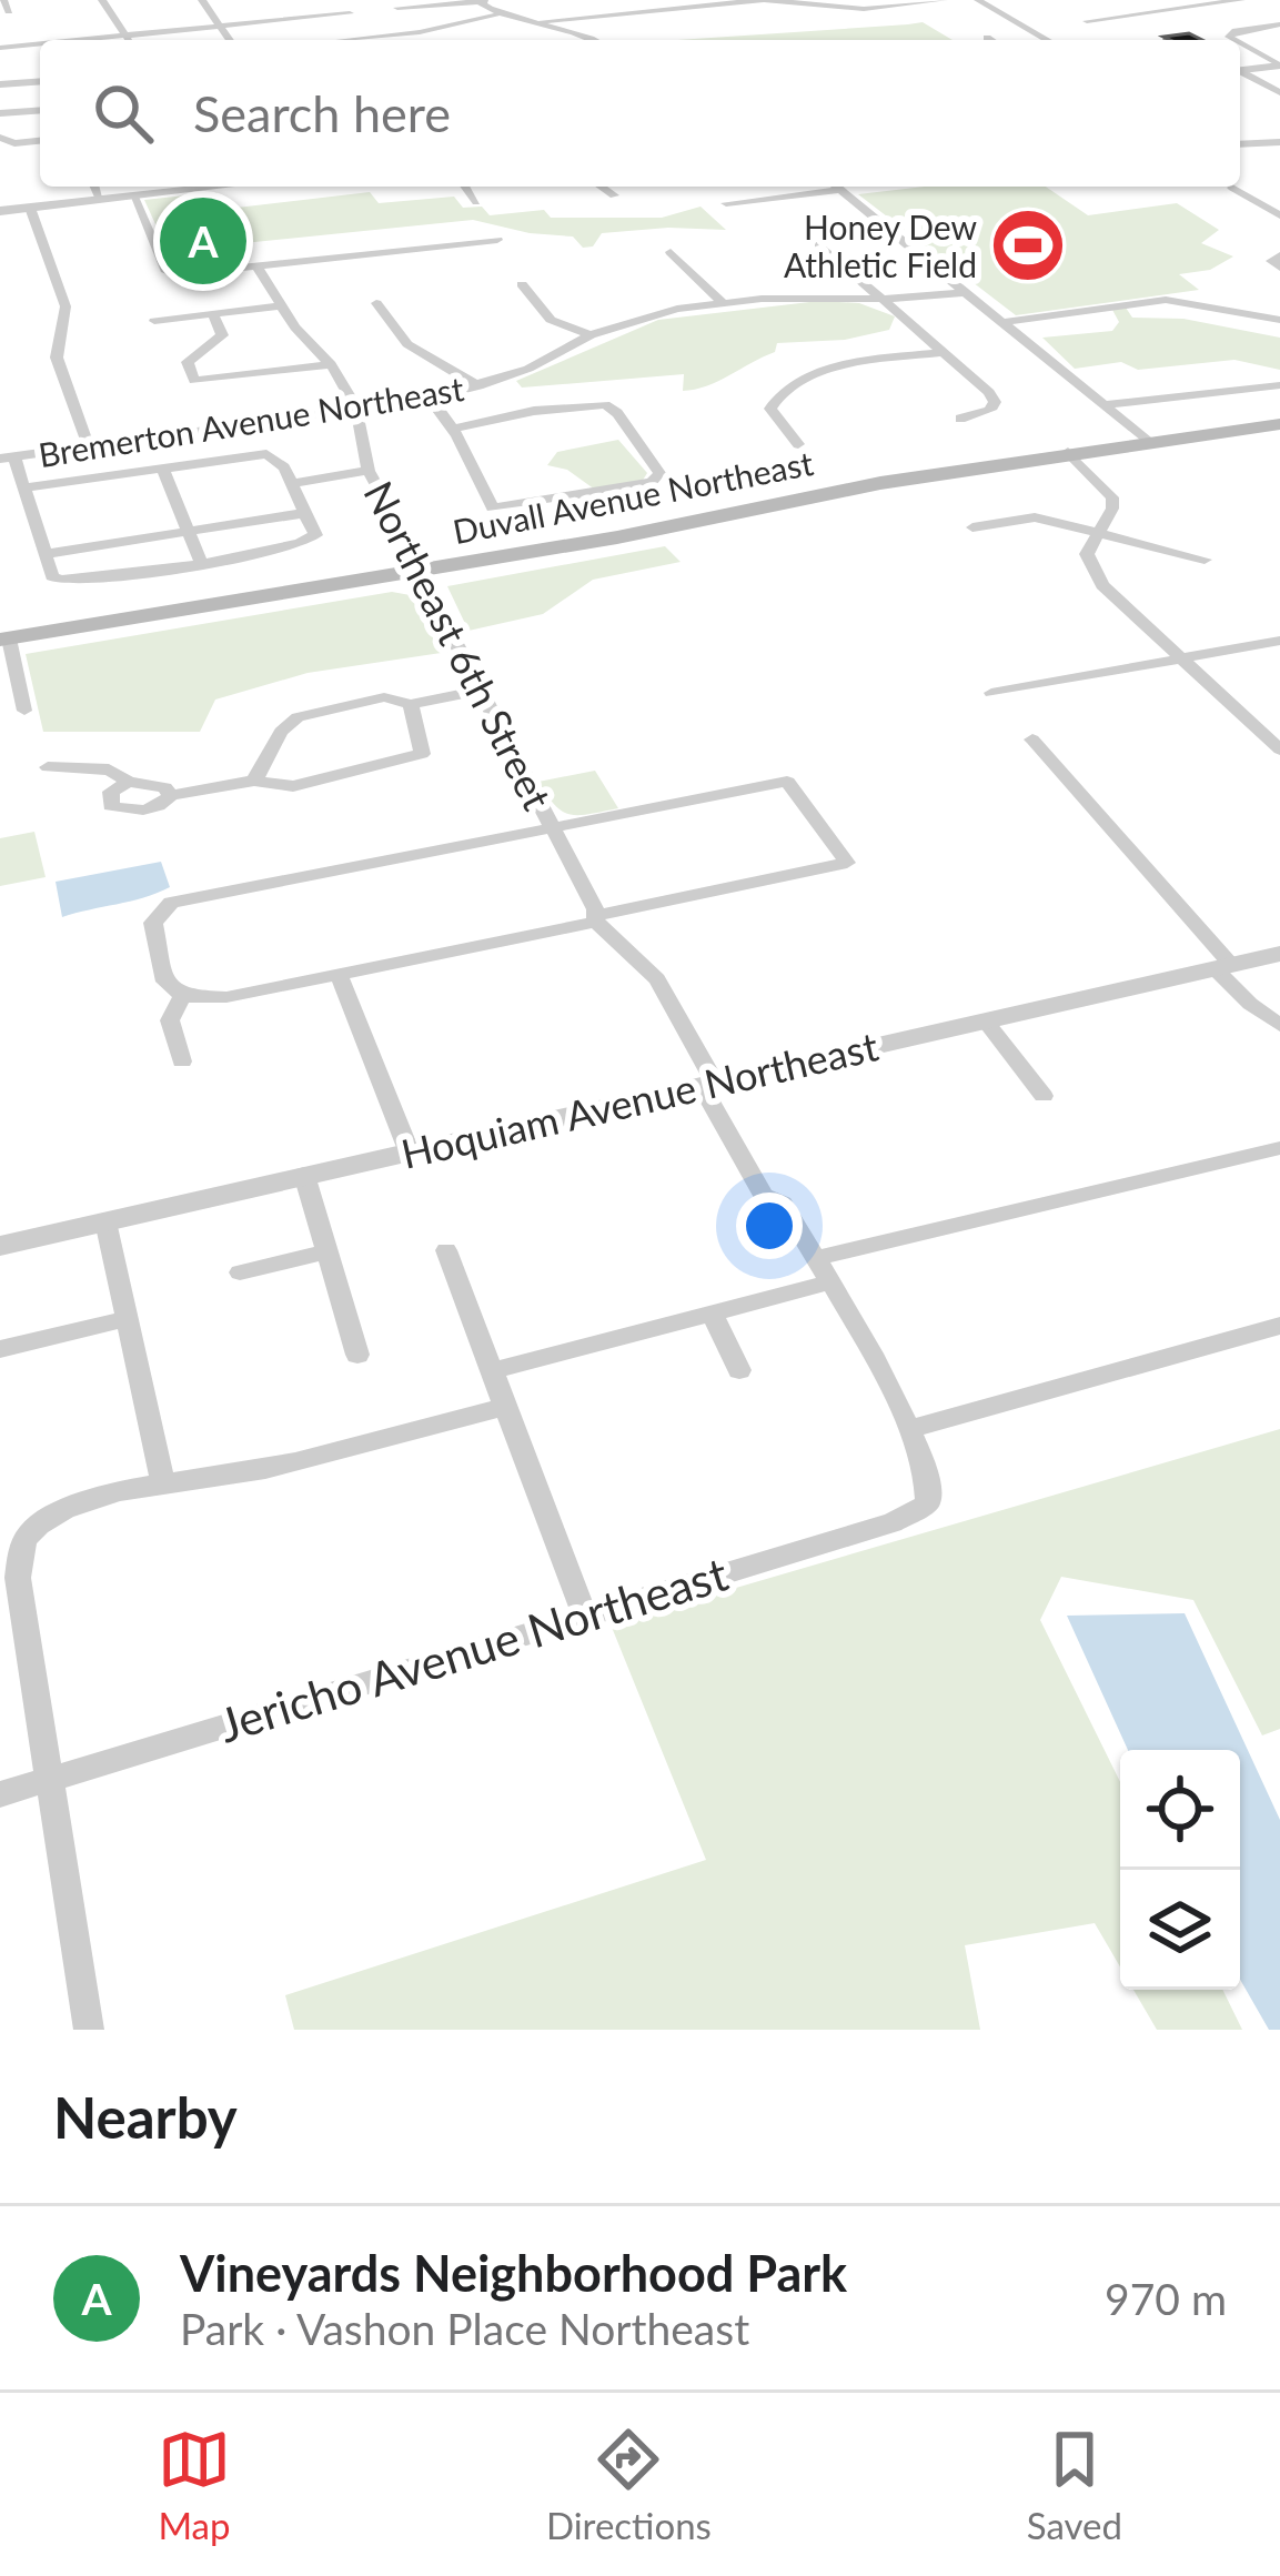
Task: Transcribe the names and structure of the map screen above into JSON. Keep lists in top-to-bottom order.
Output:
{
  "streets": {
    "main road": ["Duvall Avenue Northeast"],
    "street": [
      "Bremerton Avenue Northeast",
      "Northeast 6th Street",
      "Hoquiam Avenue Northeast",
      "Jericho Avenue Northeast"
    ]
  },
  "crossings": [
    ["Bremerton Avenue Northeast", "Northeast 6th Street"],
    ["Duvall Avenue Northeast", "Northeast 6th Street"],
    ["Northeast 6th Street", "Hoquiam Avenue Northeast"],
    ["Northeast 6th Street", "Jericho Avenue Northeast"]
  ],
  "places": {
    "sports": ["Honey Dew Athletic Field"]
  },
  "page": {
    "search": "Search here",
    "pins": "A",
    "heading": "Nearby",
    "list": [
      {
        "mark": "A",
        "name": "Vineyards Neighborhood Park",
        "note": "Park · Vashon Place Northeast",
        "value": "970 m"
      }
    ],
    "nav": ["Map", "Directions", "Saved"]
  }
}
